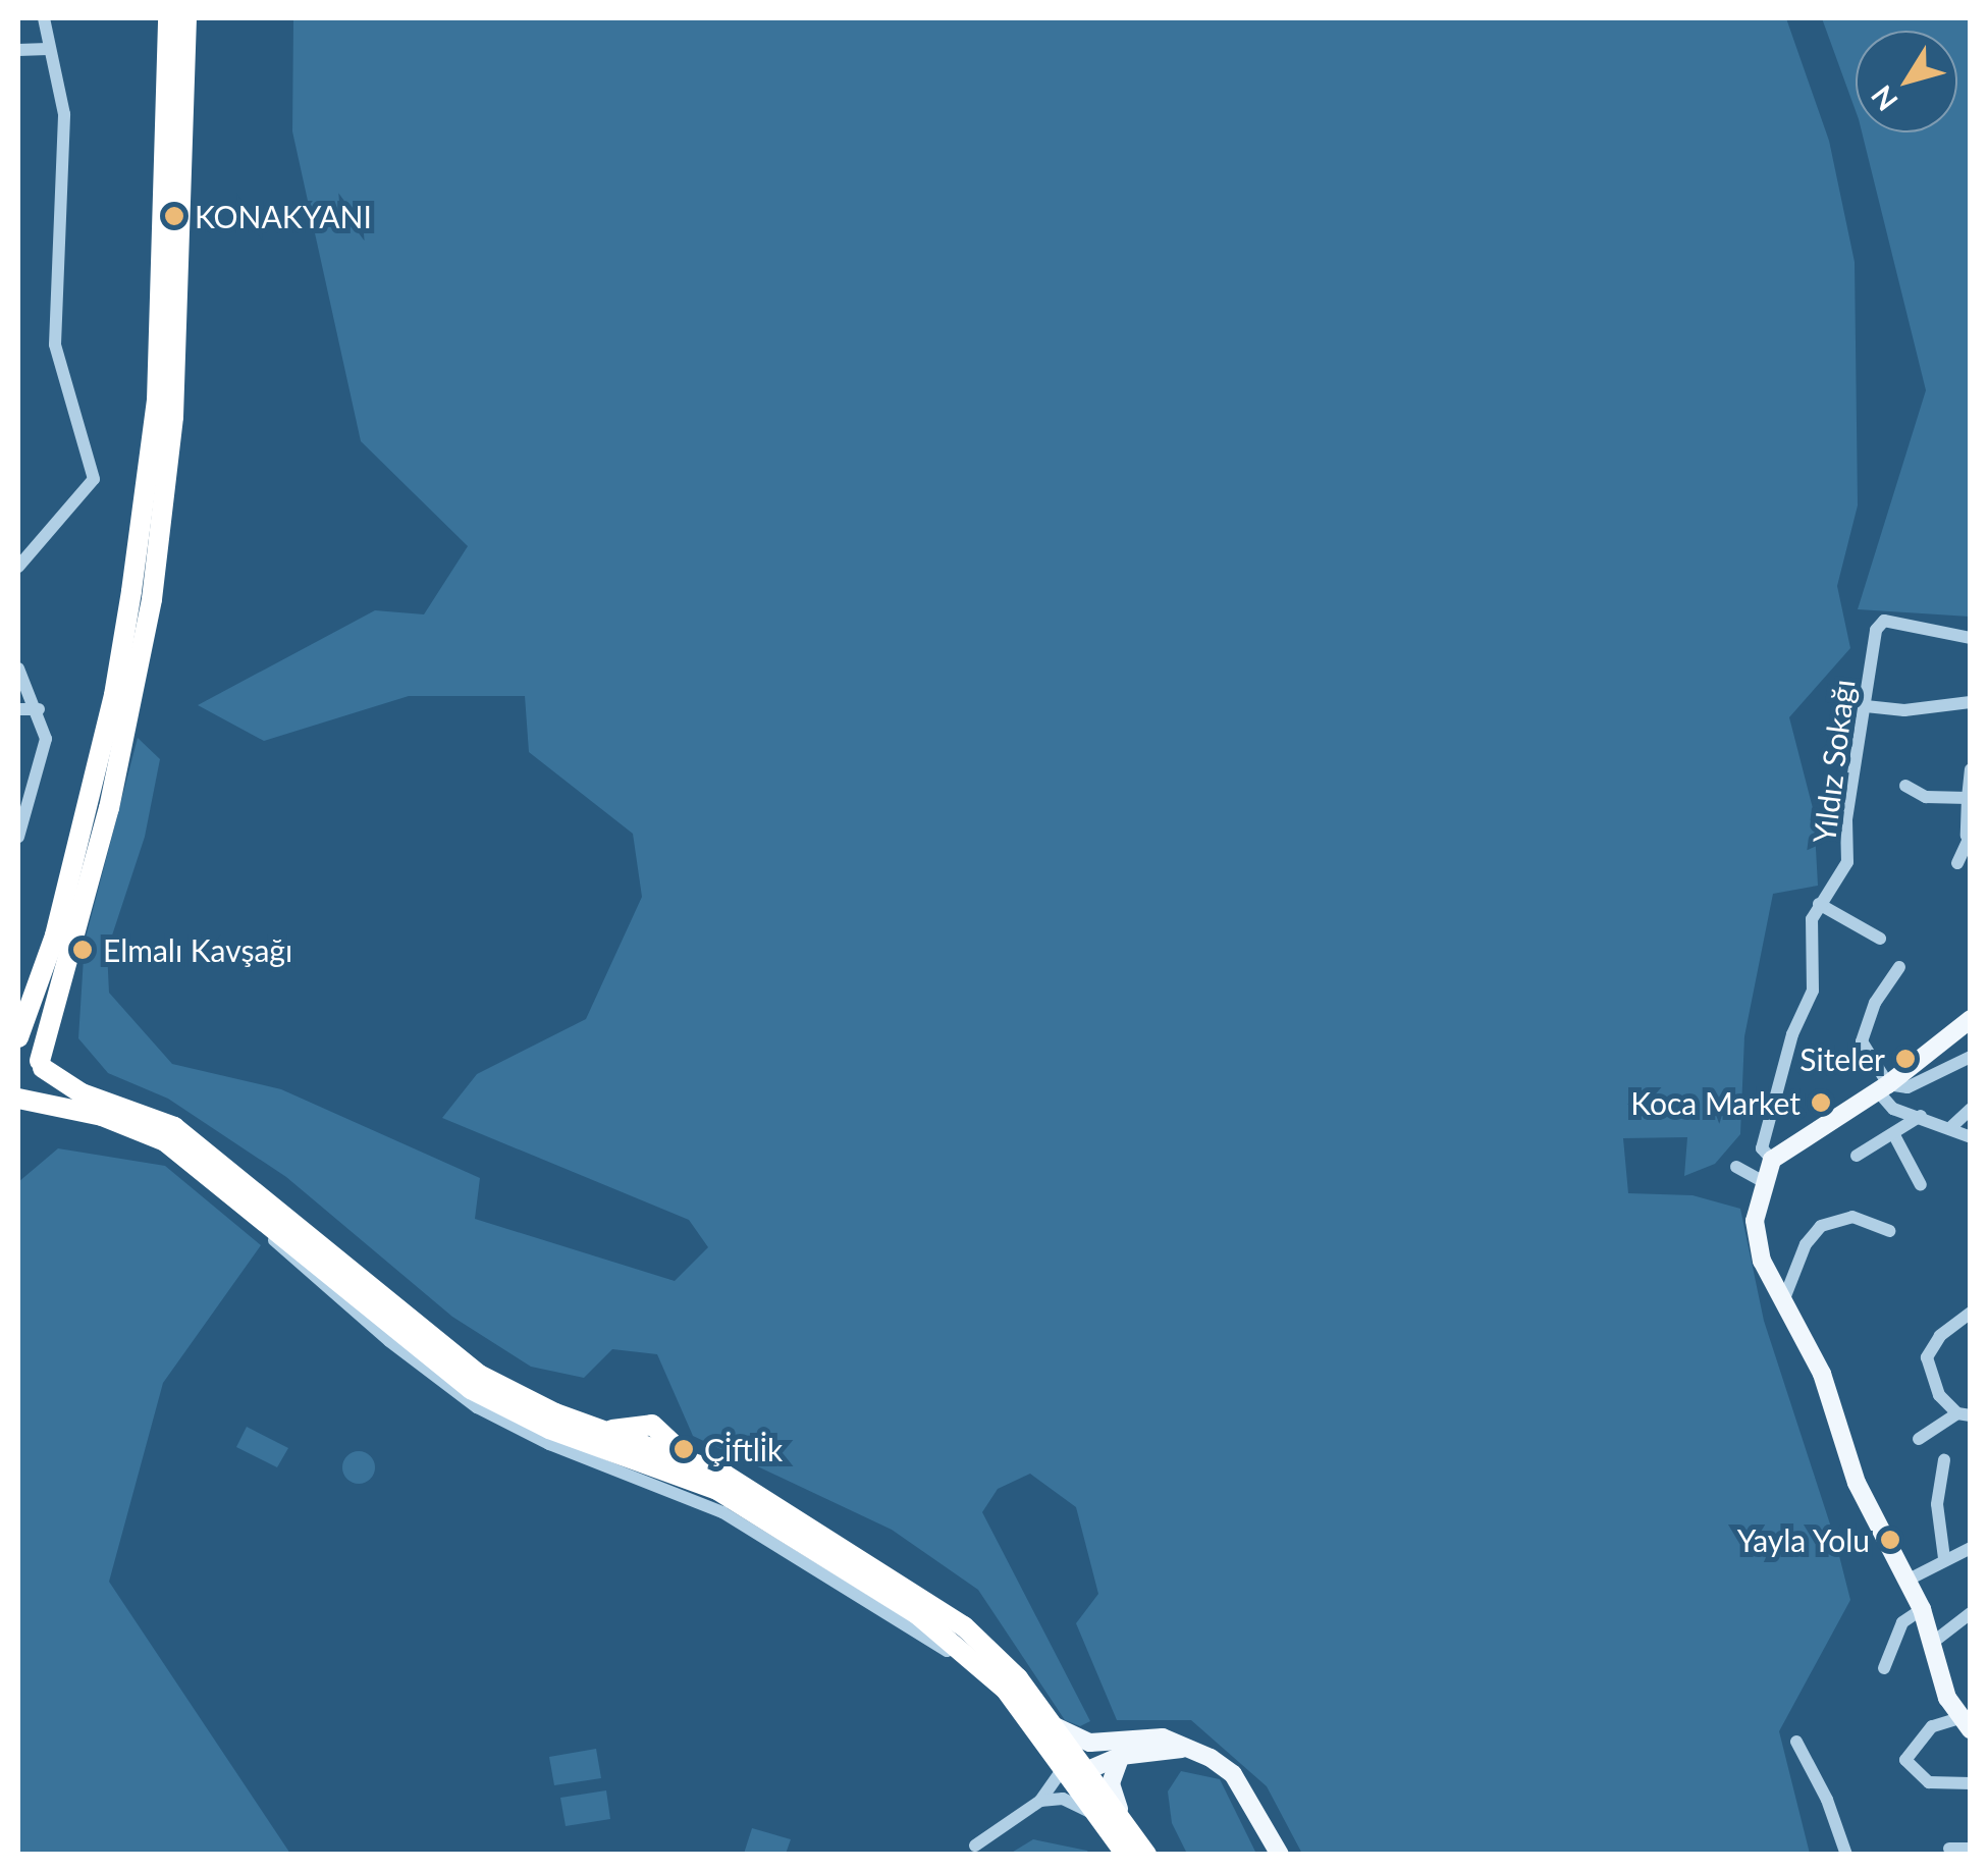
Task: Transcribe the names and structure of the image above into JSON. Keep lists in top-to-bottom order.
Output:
{
  "streets": {
    "street": ["Yıldız Sokağı"]
  },
  "places": [
    "KONAKYANI",
    "Elmalı Kavşağı",
    "Siteler",
    "Koca Market",
    "Çi̇ftli̇k",
    "Yayla Yolu"
  ],
  "north": "bottom left"
}
